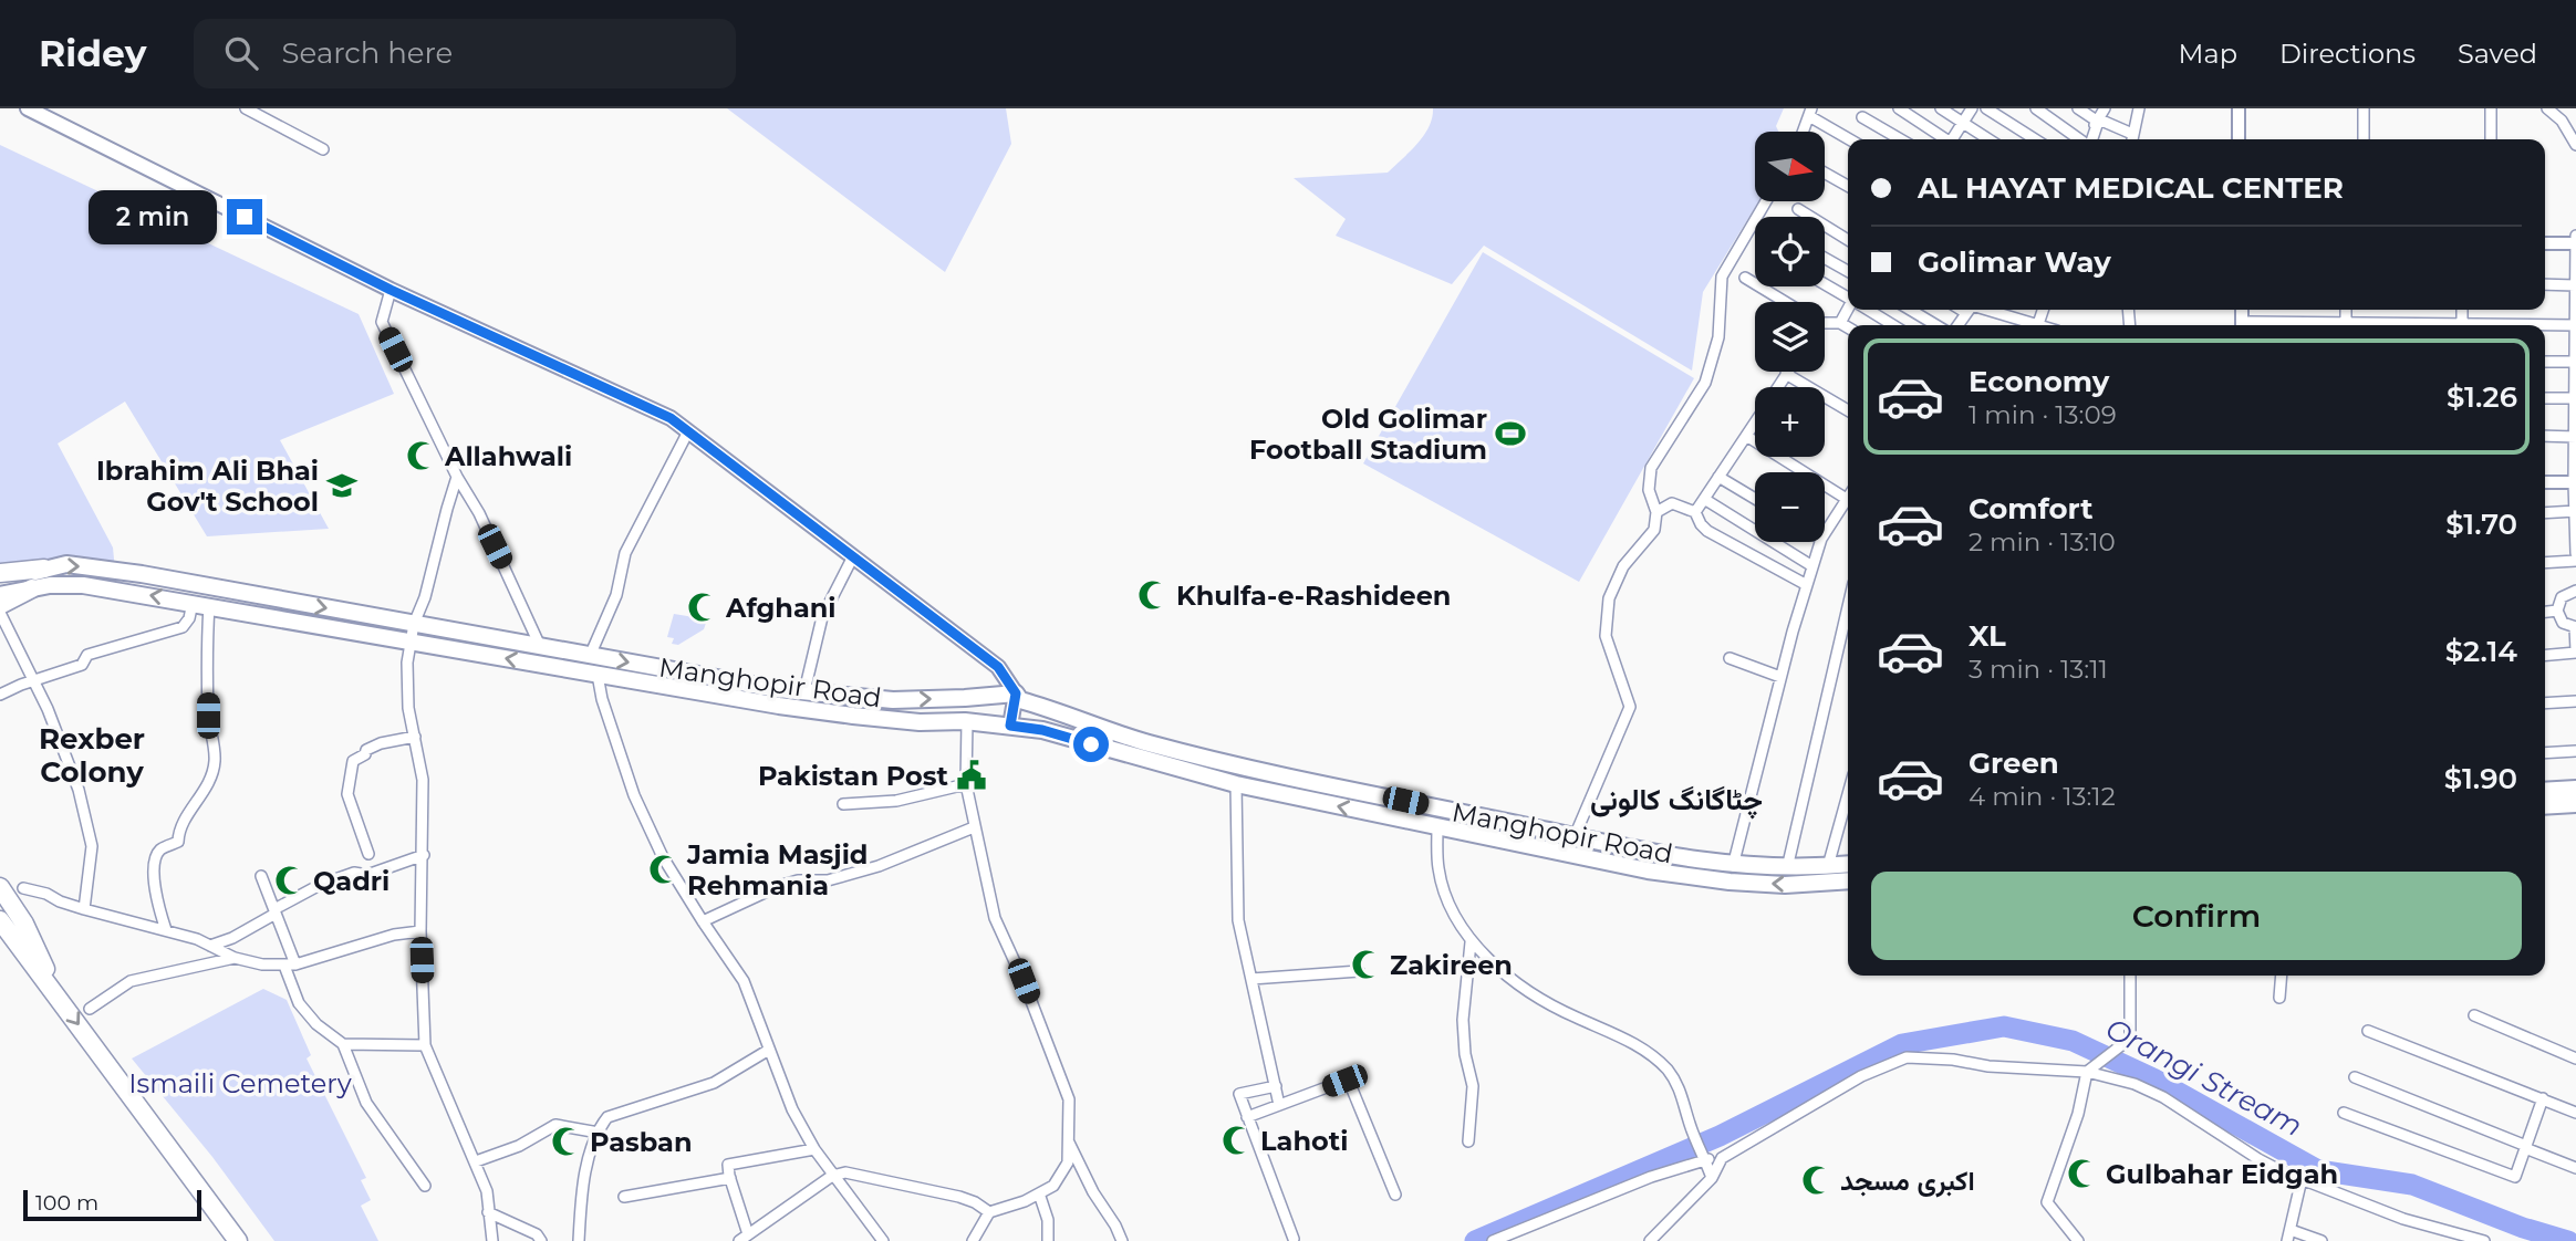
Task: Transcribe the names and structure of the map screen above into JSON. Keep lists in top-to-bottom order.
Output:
{
  "streets": {
    "main road": ["Manghopir Road"]
  },
  "districts": ["Rexber Colony", "چٹاگانگ کالونی"],
  "water": ["Orangi Stream"],
  "parks": ["Ismaili Cemetery"],
  "places": {
    "sports": ["Old Golimar Football Stadium"],
    "mosque": [
      "Allahwali",
      "Khulfa-e-Rashideen",
      "Afghani",
      "Jamia Masjid Rehmania",
      "Qadri",
      "Zakireen",
      "Lahoti",
      "Pasban",
      "Gulbahar Eidgah",
      "اکبری مسجد"
    ],
    "school or university": ["Ibrahim Ali Bhai Gov't School"],
    "public building": ["Pakistan Post"]
  },
  "scale_bar": "100 m",
  "north": "right",
  "page": {
    "header": "Ridey",
    "search": "Search here",
    "nav": ["Map", "Directions", "Saved"],
    "map_buttons": ["+", "−"],
    "banner": ["AL HAYAT MEDICAL CENTER", "Golimar Way"],
    "bubble": "2 min",
    "list": [
      {
        "name": "Economy",
        "note": "1 min · 13:09",
        "value": "$1.26"
      },
      {
        "name": "Comfort",
        "note": "2 min · 13:10",
        "value": "$1.70"
      },
      {
        "name": "XL",
        "note": "3 min · 13:11",
        "value": "$2.14"
      },
      {
        "name": "Green",
        "note": "4 min · 13:12",
        "value": "$1.90"
      }
    ],
    "buttons": "Confirm",
    "scale": "100 m"
  }
}
